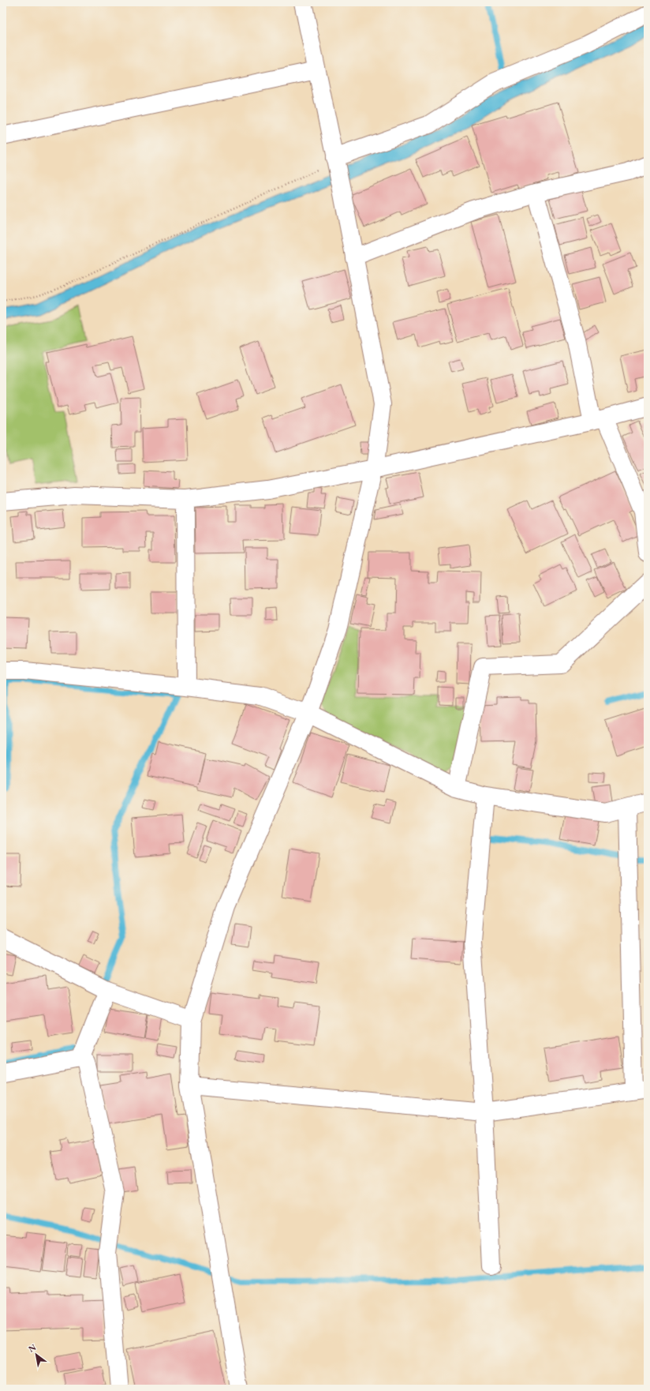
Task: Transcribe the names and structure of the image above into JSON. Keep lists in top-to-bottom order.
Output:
{
  "north": "top left"
}
